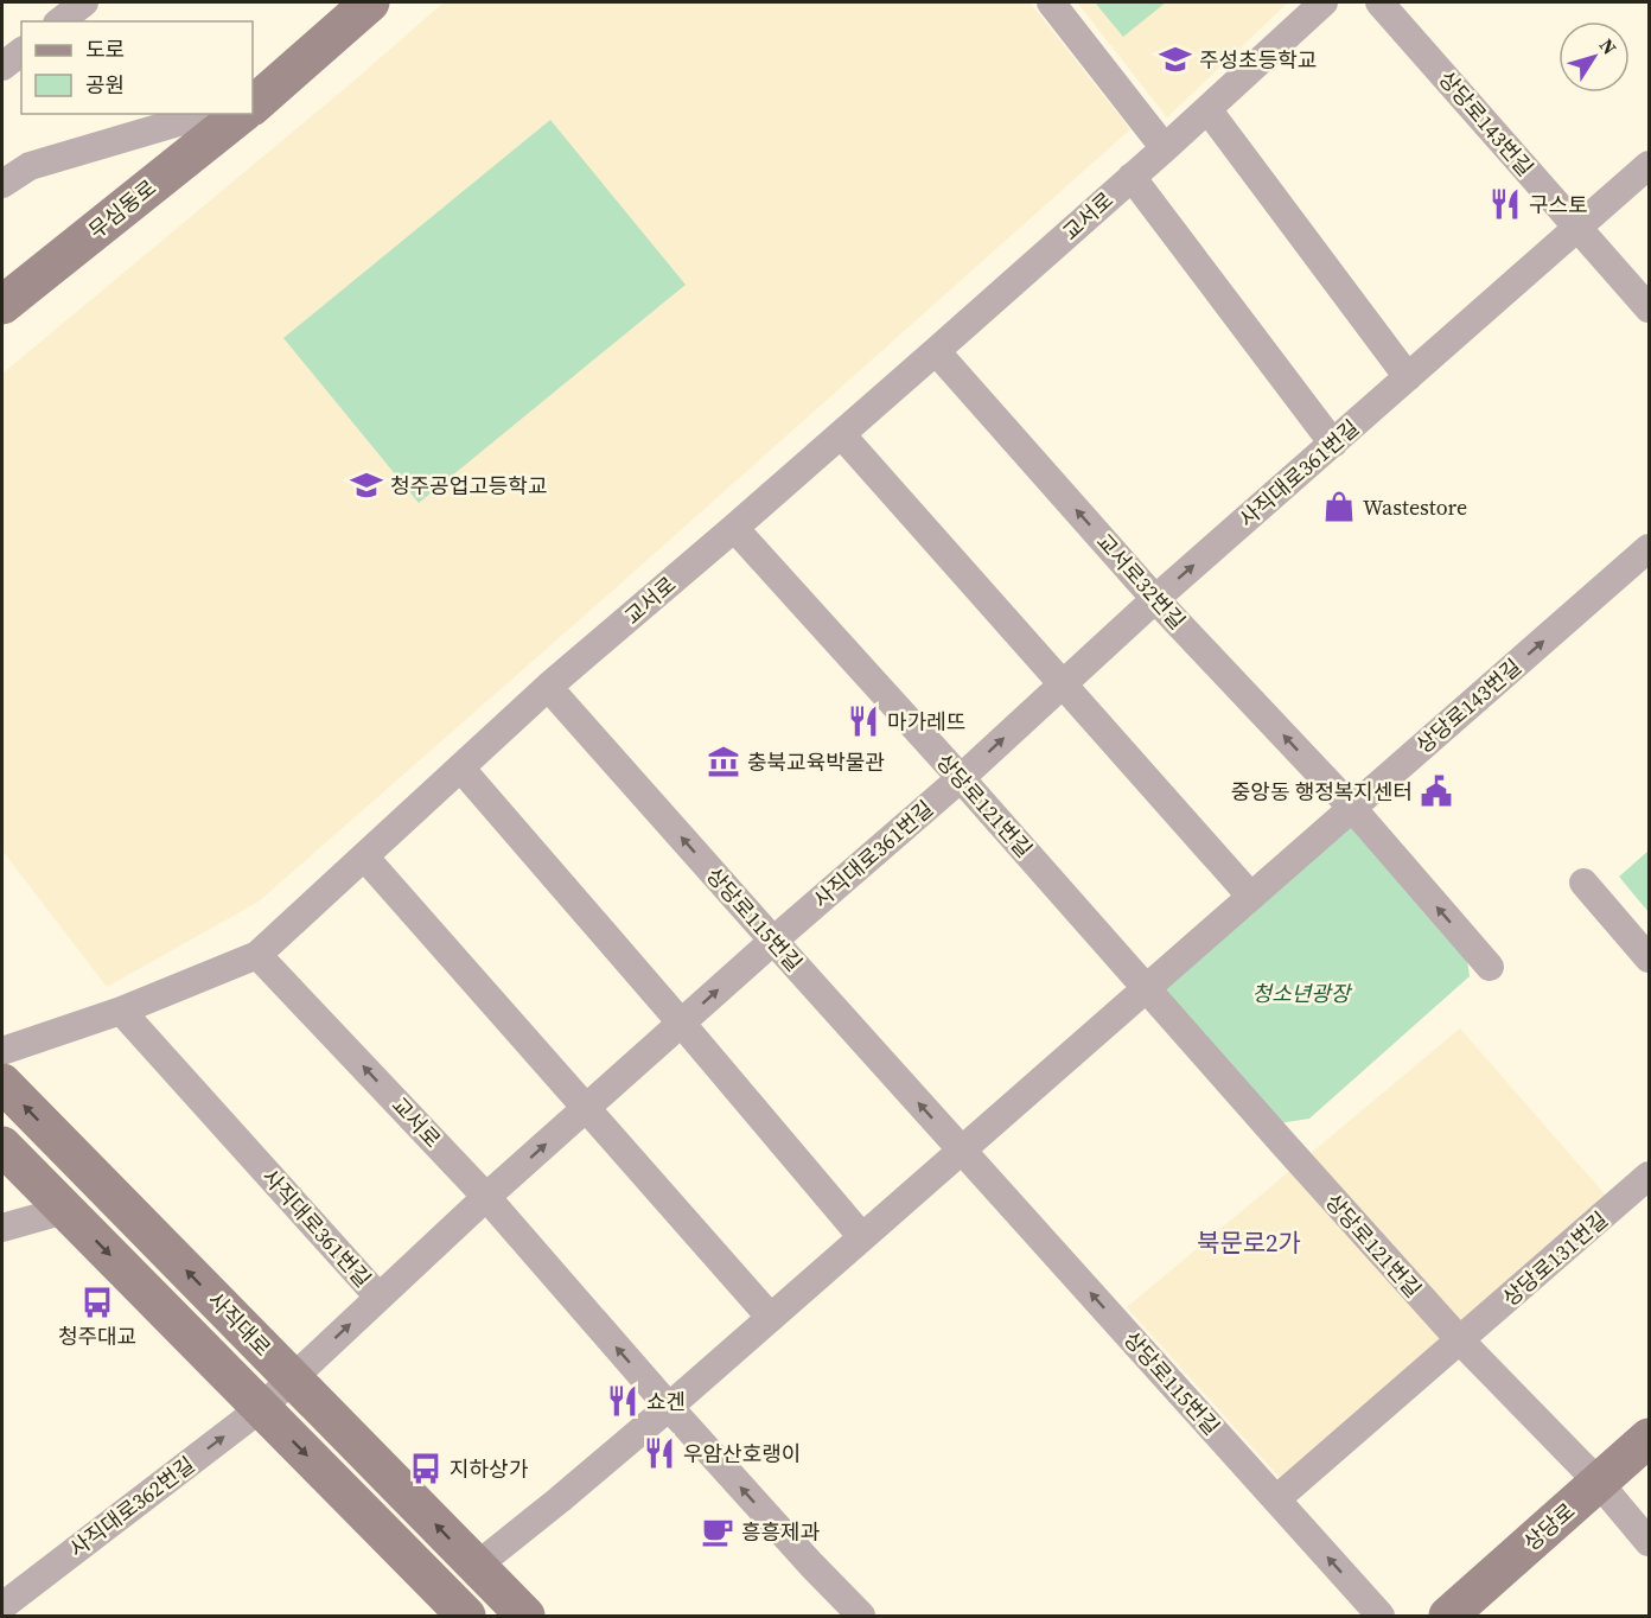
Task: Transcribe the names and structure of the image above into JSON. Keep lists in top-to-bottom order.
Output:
{
  "streets": {
    "main road": ["무심동로", "사직대로", "상당로"],
    "street": [
      "상당로143번길",
      "교서로",
      "사직대로361번길",
      "교서로32번길",
      "상당로121번길",
      "상당로115번길",
      "상당로131번길",
      "사직대로362번길"
    ]
  },
  "crossings": [
    ["상당로143번길", "사직대로361번길"],
    ["상당로143번길", "교서로32번길"],
    ["교서로", "사직대로361번길"],
    ["교서로", "교서로32번길"],
    ["교서로", "상당로121번길"],
    ["교서로", "상당로115번길"],
    ["사직대로361번길", "교서로32번길"],
    ["사직대로361번길", "상당로121번길"],
    ["사직대로361번길", "상당로115번길"],
    ["사직대로361번길", "사직대로"],
    ["사직대로361번길", "사직대로362번길"],
    ["상당로121번길", "상당로131번길"],
    ["상당로121번길", "상당로"],
    ["사직대로", "사직대로362번길"]
  ],
  "one_way": ["상당로143번길", "사직대로362번길"],
  "districts": ["북문로2가"],
  "parks": ["청소년광장"],
  "places": {
    "school or university": ["주성초등학교", "청주공업고등학교"],
    "restaurant": [
      "구스토",
      "마가레뜨",
      "쇼겐",
      "우암산호랭이"
    ],
    "shop": ["Wastestore"],
    "museum": ["충북교육박물관"],
    "public building": ["중앙동 행정복지센터"],
    "bus stop": ["청주대교", "지하상가"],
    "cafe": ["흥흥제과"]
  },
  "legend": ["도로", "공원"],
  "north": "top right"
}
